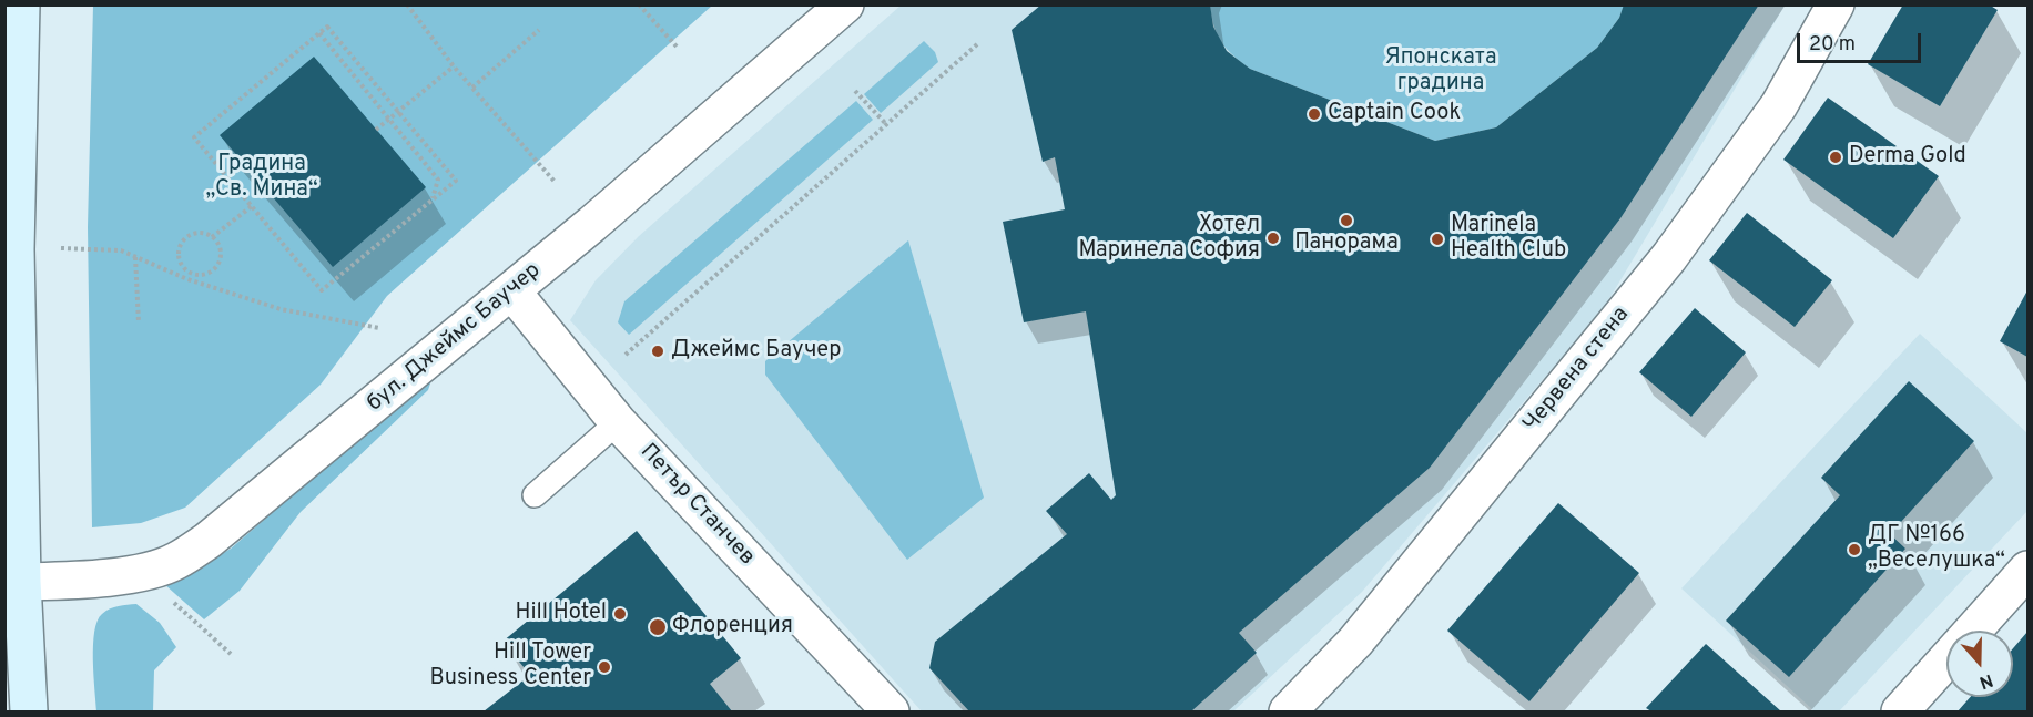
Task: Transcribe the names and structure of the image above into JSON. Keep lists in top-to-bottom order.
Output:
{
  "streets": {
    "street": ["бул. Джеймс Баучер", "Червена стена", "Петър Станчев"]
  },
  "crossings": [
    ["бул. Джеймс Баучер", "Петър Станчев"]
  ],
  "parks": ["Японската градина", "Градина „Св. Мина“"],
  "places": [
    "Captain Cook",
    "Derma Gold",
    "Панорама",
    "Хотел Маринела София",
    "Marinela Health Club",
    "Джеймс Баучер",
    "ДГ №166 „Веселушка“",
    "Hill Hotel",
    "Флоренция",
    "Hill Tower Business Center"
  ],
  "scale_bar": "20 m",
  "north": "bottom"
}
